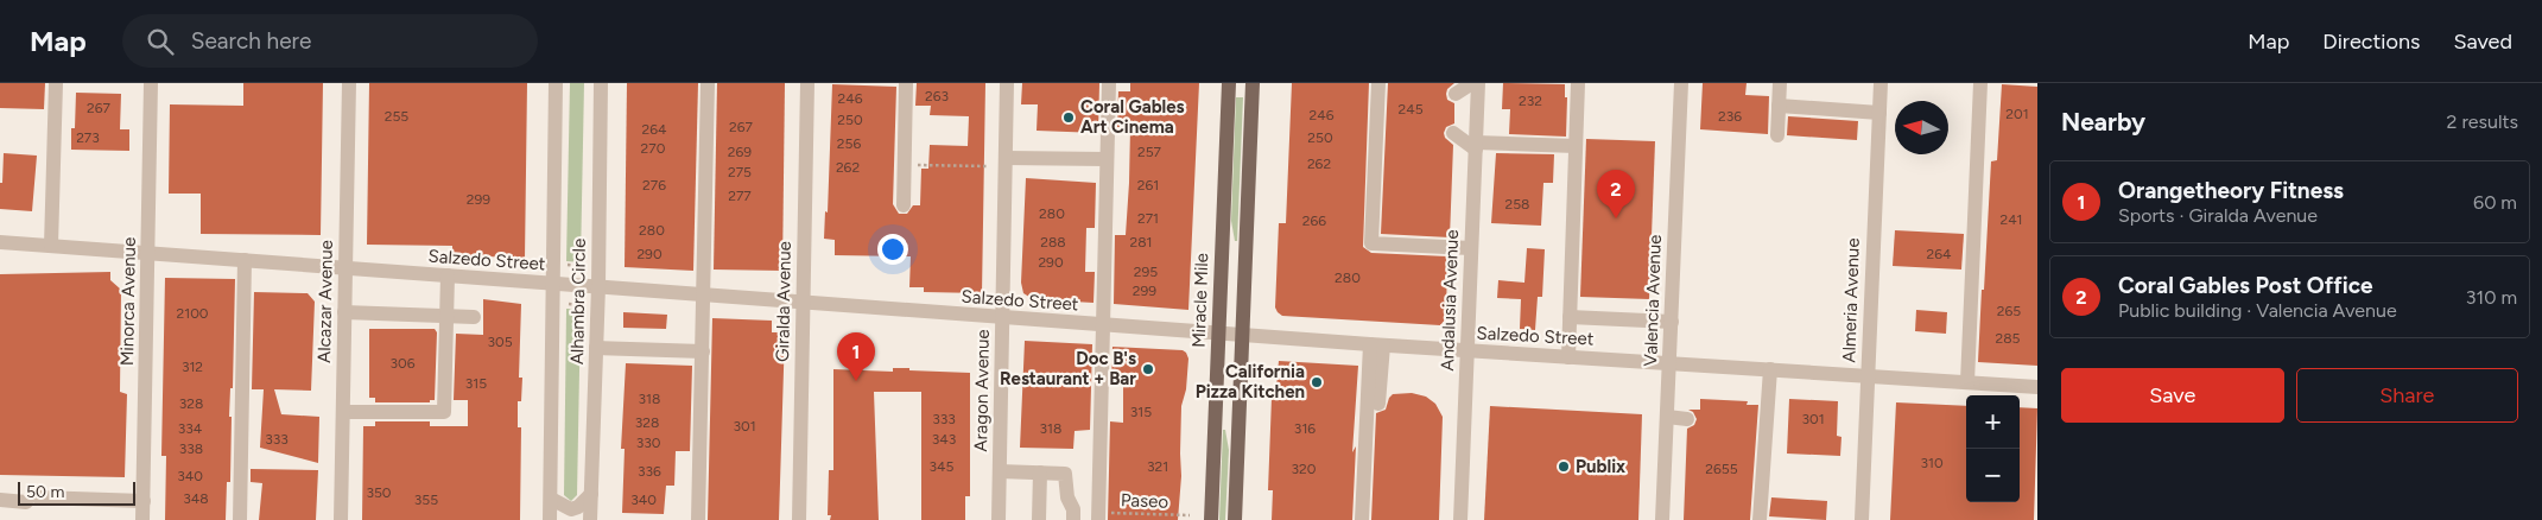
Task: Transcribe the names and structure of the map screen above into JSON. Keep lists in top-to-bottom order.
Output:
{
  "streets": {
    "main road": ["Miracle Mile"],
    "street": [
      "Salzedo Street",
      "Andalusia Avenue",
      "Valencia Avenue",
      "Almeria Avenue",
      "Minorca Avenue",
      "Alcazar Avenue",
      "Alhambra Circle",
      "Giralda Avenue",
      "Aragon Avenue"
    ],
    "path": ["Paseo"]
  },
  "crossings": [
    ["Salzedo Street", "Miracle Mile"],
    ["Salzedo Street", "Andalusia Avenue"],
    ["Salzedo Street", "Valencia Avenue"],
    ["Salzedo Street", "Almeria Avenue"],
    ["Salzedo Street", "Minorca Avenue"],
    ["Salzedo Street", "Alcazar Avenue"],
    ["Salzedo Street", "Alhambra Circle"],
    ["Salzedo Street", "Giralda Avenue"],
    ["Salzedo Street", "Aragon Avenue"]
  ],
  "places": [
    "Coral Gables Art Cinema",
    "Doc B's Restaurant + Bar",
    "California Pizza Kitchen",
    "Publix"
  ],
  "house_numbers": [
    "263",
    "246",
    "232",
    "267",
    "245",
    "201",
    "246",
    "255",
    "236",
    "250",
    "267",
    "264",
    "273",
    "250",
    "256",
    "270",
    "269",
    "257",
    "262",
    "262",
    "275",
    "276",
    "261",
    "277",
    "299",
    "258",
    "280",
    "271",
    "241",
    "266",
    "280",
    "288",
    "281",
    "290",
    "264",
    "290",
    "295",
    "280",
    "299",
    "265",
    "2100",
    "285",
    "305",
    "306",
    "312",
    "315",
    "318",
    "328",
    "315",
    "333",
    "301",
    "328",
    "301",
    "334",
    "318",
    "316",
    "333",
    "343",
    "330",
    "338",
    "310",
    "345",
    "321",
    "320",
    "2655",
    "336",
    "340",
    "350",
    "348",
    "355",
    "340"
  ],
  "scale_bar": "50 m",
  "north": "left",
  "page": {
    "header": "Map",
    "search": "Search here",
    "nav": ["Map", "Directions", "Saved"],
    "heading": ["Nearby", "2 results"],
    "list": [
      {
        "mark": "1",
        "name": "Orangetheory Fitness",
        "note": "Sports · Giralda Avenue",
        "value": "60 m"
      },
      {
        "mark": "2",
        "name": "Coral Gables Post Office",
        "note": "Public building · Valencia Avenue",
        "value": "310 m"
      }
    ],
    "pins": ["2", "1"],
    "buttons": ["Save", "Share"],
    "map_buttons": ["+", "−"],
    "scale": "50 m"
  }
}
